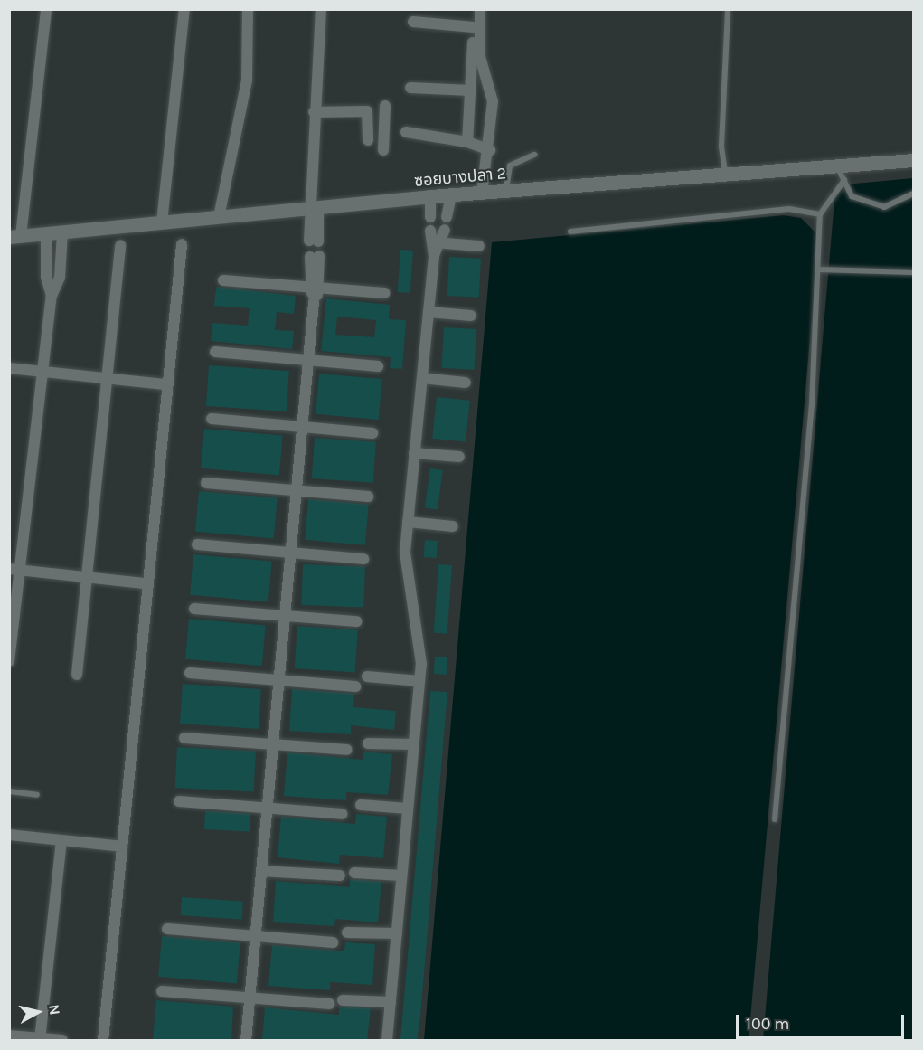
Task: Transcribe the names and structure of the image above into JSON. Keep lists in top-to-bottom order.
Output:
{
  "streets": {
    "street": ["ซอยบางปลา 2"]
  },
  "scale_bar": "100 m",
  "north": "right"
}
